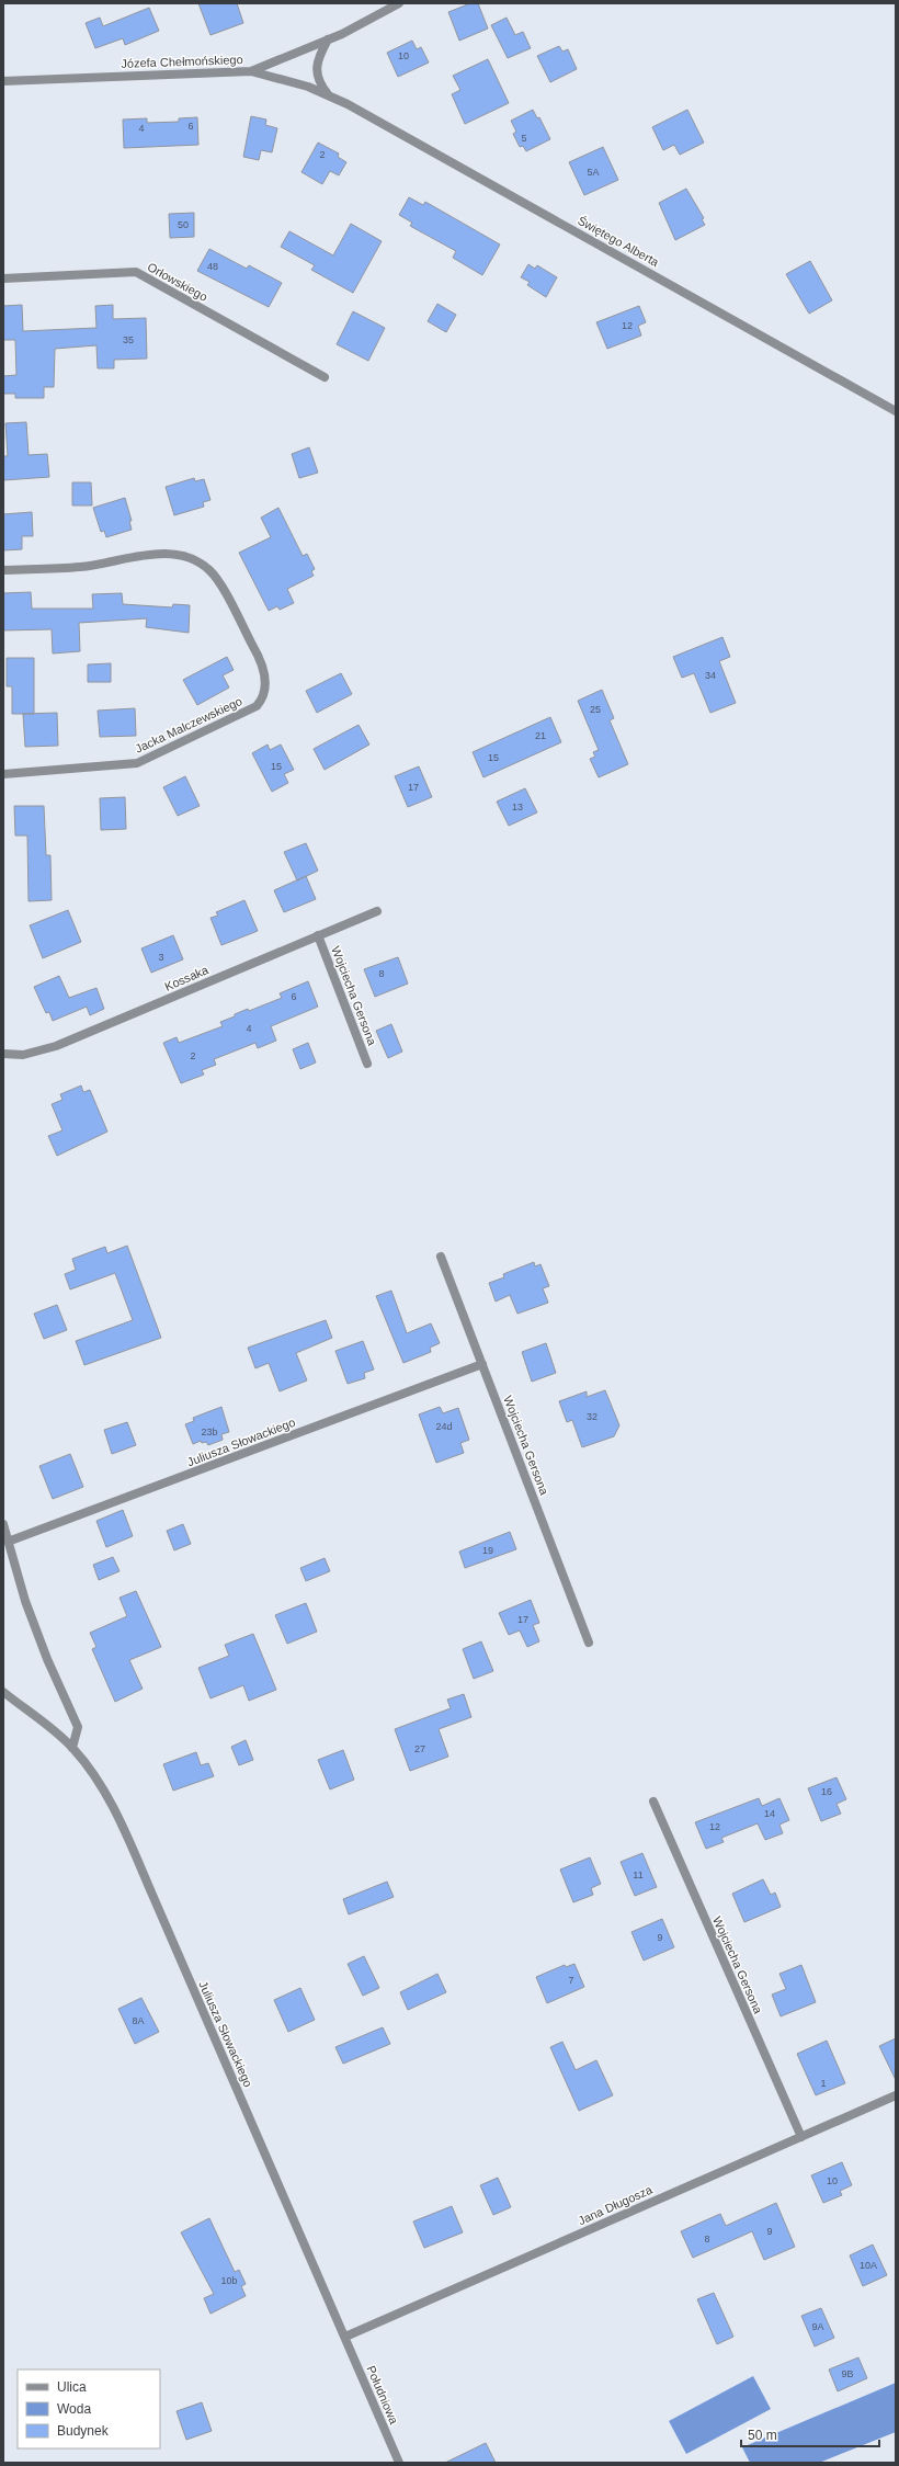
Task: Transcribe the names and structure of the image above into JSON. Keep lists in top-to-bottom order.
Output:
{
  "streets": {
    "street": [
      "Józefa Chełmońskiego",
      "Świętego Alberta",
      "Orłowskiego",
      "Jacka Malczewskiego",
      "Kossaka",
      "Wojciecha Gersona",
      "Juliusza Słowackiego",
      "Jana Długosza",
      "Południowa"
    ]
  },
  "crossings": [
    ["Józefa Chełmońskiego", "Świętego Alberta"],
    ["Kossaka", "Wojciecha Gersona"],
    ["Wojciecha Gersona", "Juliusza Słowackiego"],
    ["Wojciecha Gersona", "Jana Długosza"],
    ["Juliusza Słowackiego", "Jana Długosza"],
    ["Juliusza Słowackiego", "Południowa"],
    ["Jana Długosza", "Południowa"]
  ],
  "house_numbers": [
    "10",
    "6",
    "4",
    "5",
    "2",
    "5A",
    "50",
    "48",
    "12",
    "35",
    "34",
    "25",
    "21",
    "15",
    "15",
    "17",
    "13",
    "3",
    "8",
    "6",
    "4",
    "2",
    "32",
    "24d",
    "23b",
    "19",
    "17",
    "27",
    "16",
    "14",
    "12",
    "11",
    "9",
    "7",
    "8A",
    "1",
    "10",
    "9",
    "8",
    "10A",
    "10b",
    "9A",
    "9B"
  ],
  "legend": ["Ulica", "Woda", "Budynek"],
  "scale_bar": "50 m"
}
